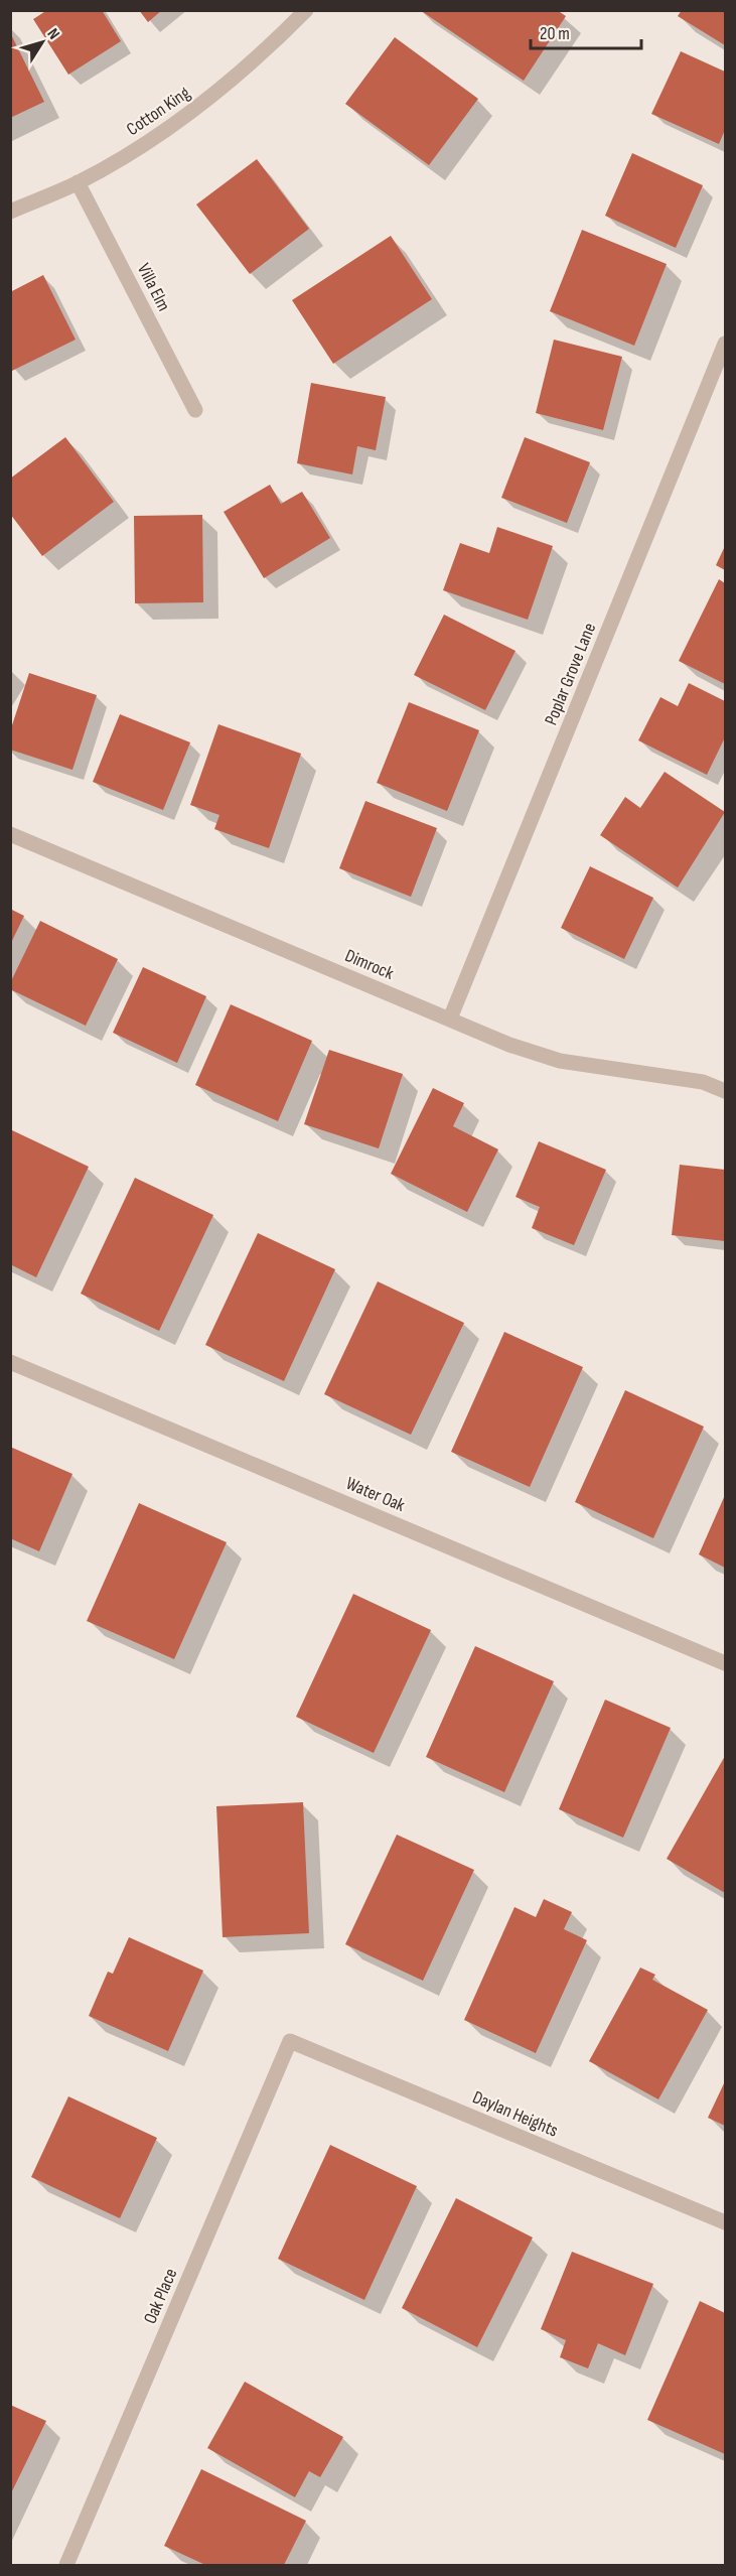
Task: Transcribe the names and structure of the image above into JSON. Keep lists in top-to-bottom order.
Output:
{
  "streets": {
    "street": [
      "Cotton King",
      "Villa Elm",
      "Poplar Grove Lane",
      "Dimrock",
      "Water Oak",
      "Daylan Heights",
      "Oak Place"
    ]
  },
  "crossings": [
    ["Cotton King", "Villa Elm"],
    ["Poplar Grove Lane", "Dimrock"],
    ["Daylan Heights", "Oak Place"]
  ],
  "scale_bar": "20 m",
  "north": "top right"
}
